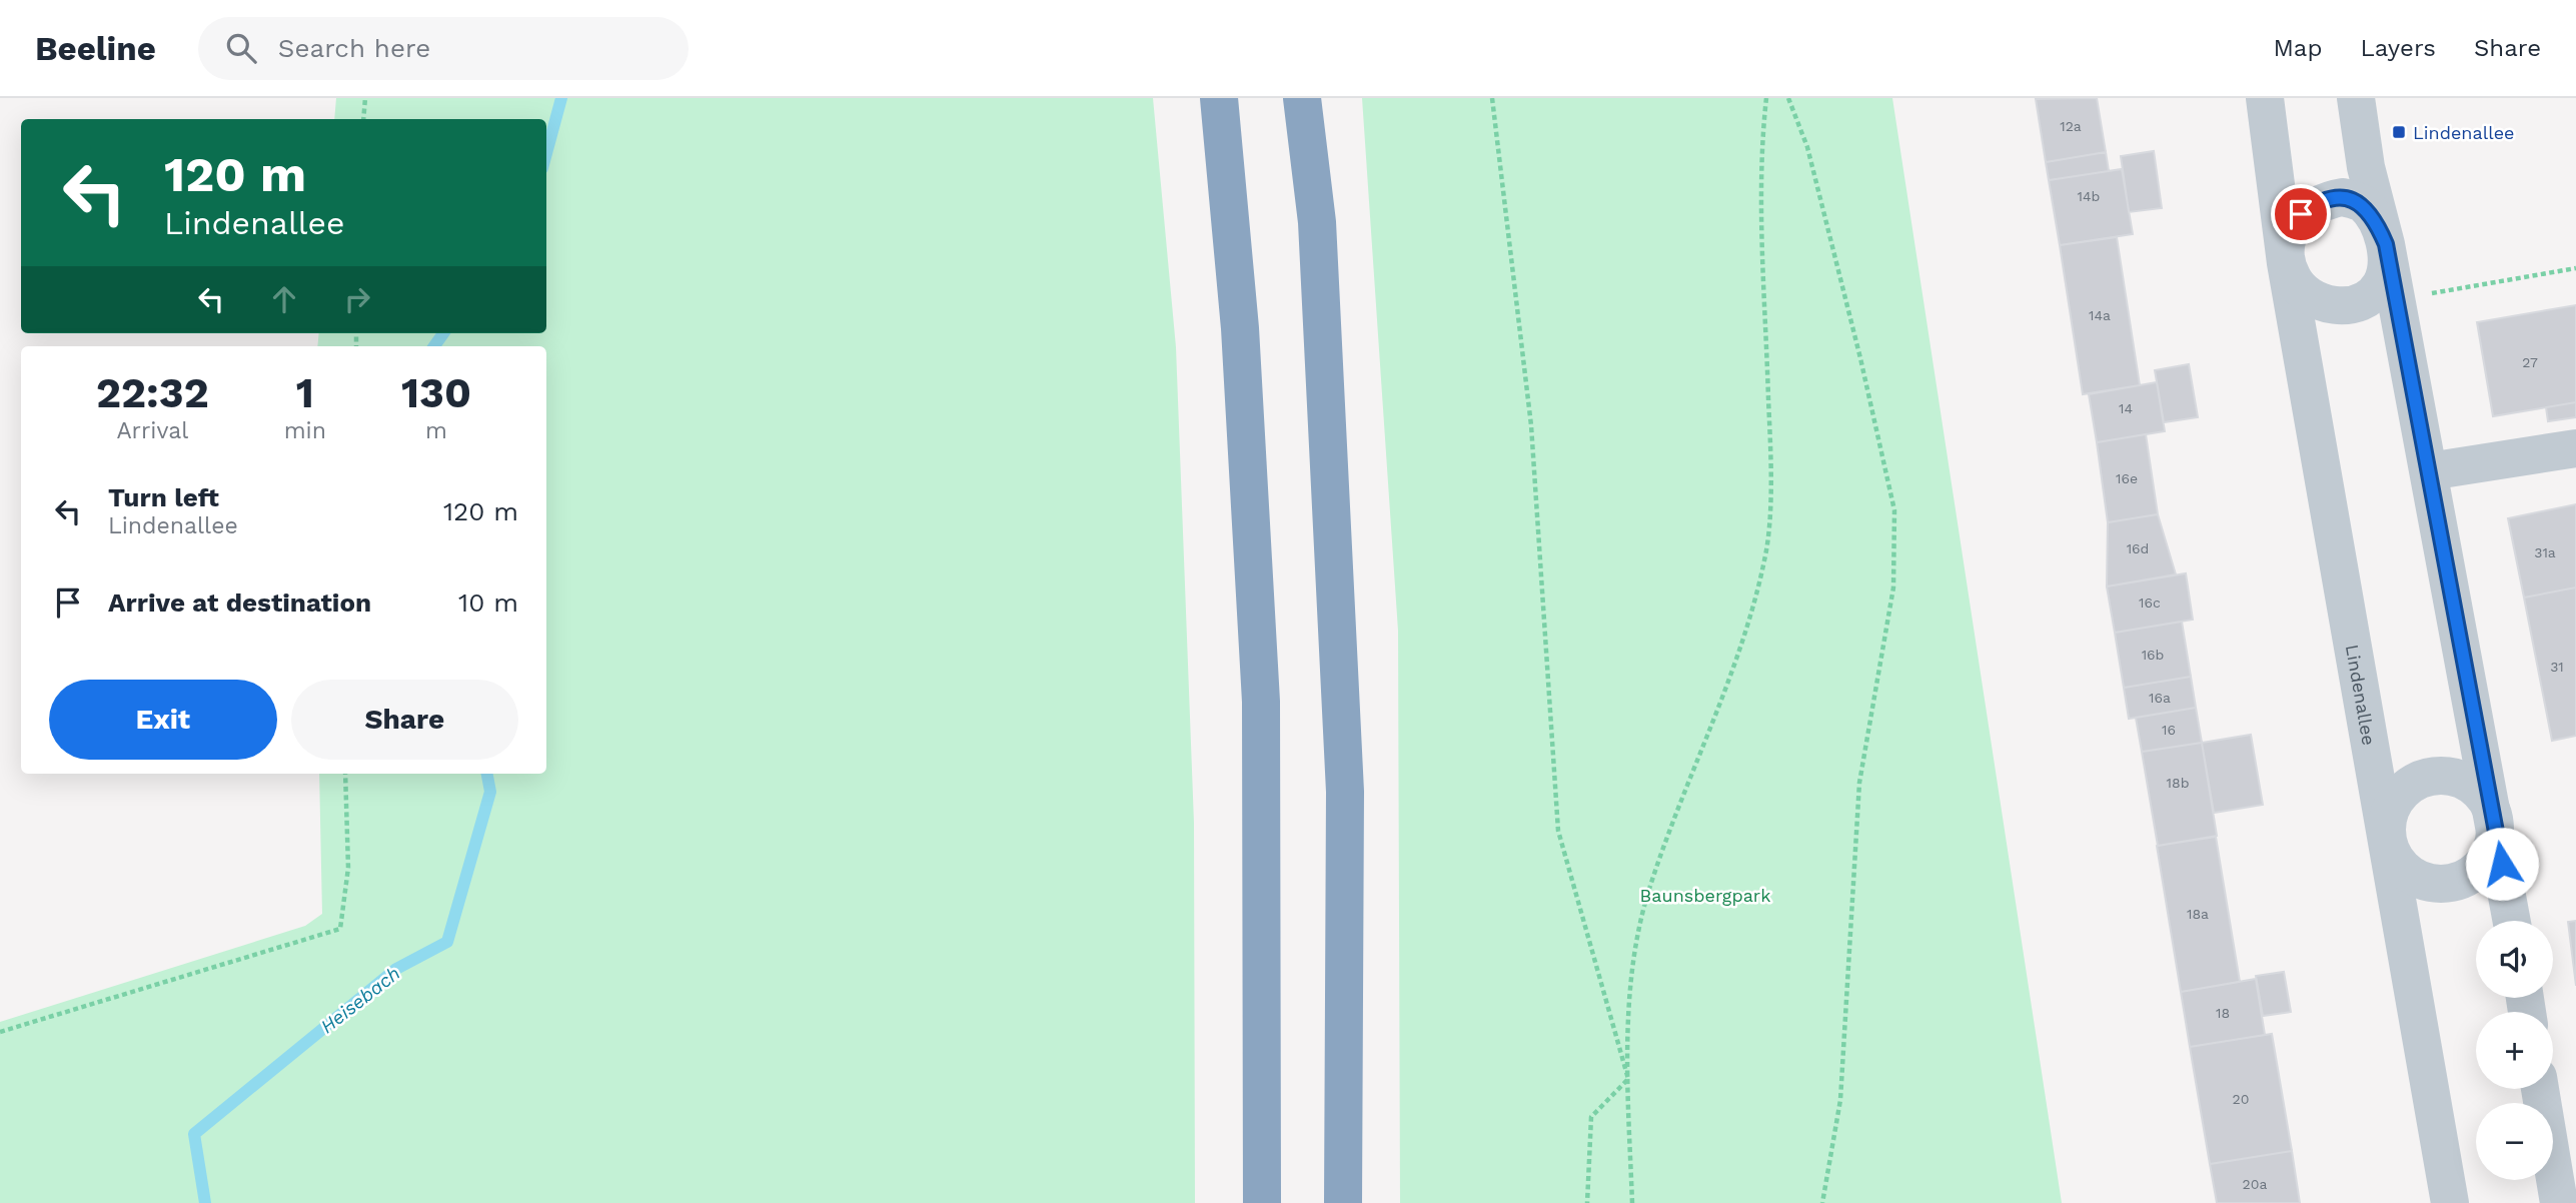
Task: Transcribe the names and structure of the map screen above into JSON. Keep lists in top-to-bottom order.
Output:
{
  "streets": {
    "street": ["Lindenallee"]
  },
  "water": ["Heisebach"],
  "parks": ["Baunsbergpark"],
  "places": {
    "transit": ["Lindenallee"]
  },
  "house_numbers": [
    "12a",
    "14b",
    "14a",
    "27",
    "14",
    "16e",
    "16d",
    "31a",
    "16c",
    "16b",
    "31",
    "16a",
    "16",
    "18b",
    "18a",
    "18",
    "20",
    "20a"
  ],
  "page": {
    "header": "Beeline",
    "search": "Search here",
    "nav": ["Map", "Layers", "Share"],
    "turn": ["120 m", "Lindenallee"],
    "eta": [
      "22:32",
      "Arrival",
      "1",
      "min",
      "130",
      "m"
    ],
    "list": [
      {
        "name": "Turn left",
        "note": "Lindenallee",
        "value": "120 m"
      },
      {
        "name": "Arrive at destination",
        "value": "10 m"
      }
    ],
    "buttons": ["Exit", "Share"],
    "map_buttons": ["+", "−"]
  }
}
